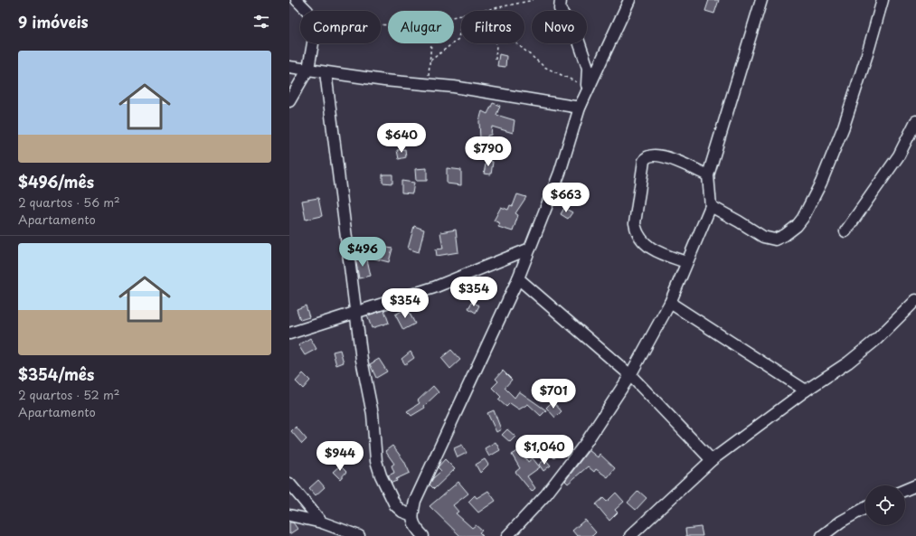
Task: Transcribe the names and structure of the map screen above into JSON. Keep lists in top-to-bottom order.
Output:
{
  "page": {
    "heading": "9 imóveis",
    "chip": [
      "Comprar",
      "Alugar",
      "Filtros",
      "Novo"
    ],
    "list": [
      {
        "name": "$496/mês",
        "note": "2 quartos · 56 m² · Apartamento"
      },
      {
        "name": "$354/mês",
        "note": "2 quartos · 52 m² · Apartamento"
      }
    ],
    "price": [
      "$640",
      "$790",
      "$663",
      "$496",
      "$354",
      "$354",
      "$701",
      "$1,040",
      "$944"
    ]
  }
}
